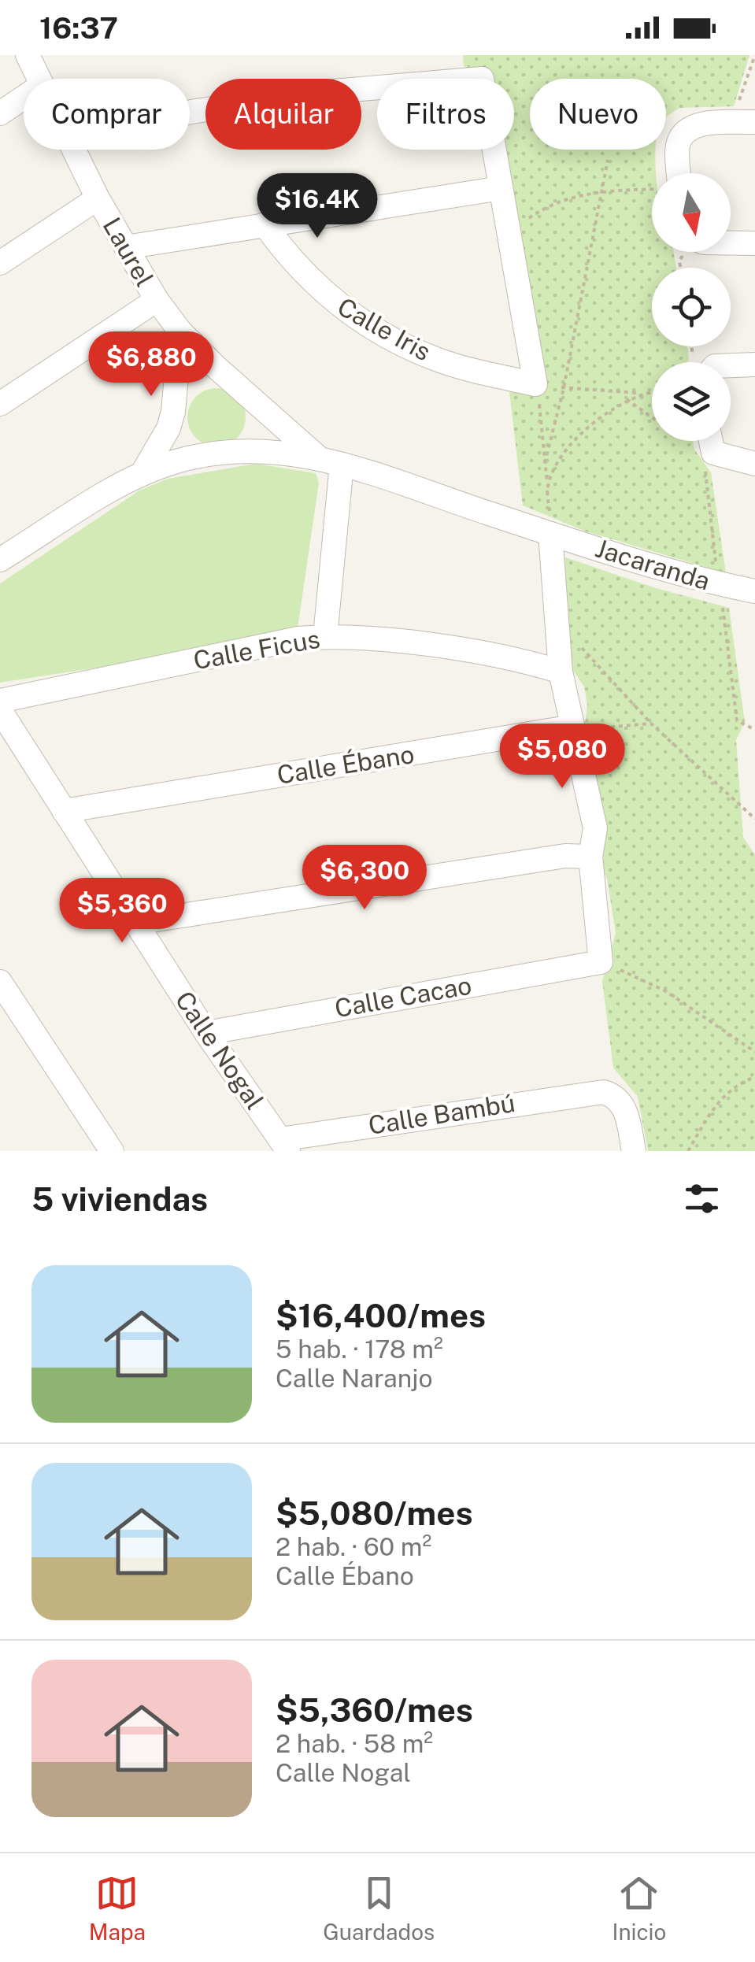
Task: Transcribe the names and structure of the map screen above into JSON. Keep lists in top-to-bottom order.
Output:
{
  "streets": {
    "street": [
      "Laurel",
      "Calle Iris",
      "Jacaranda",
      "Calle Ficus",
      "Calle Ébano",
      "Calle Cacao",
      "Calle Nogal",
      "Calle Bambú"
    ]
  },
  "crossings": [
    ["Calle Ébano", "Calle Nogal"],
    ["Calle Cacao", "Calle Nogal"],
    ["Calle Nogal", "Calle Bambú"]
  ],
  "north": "bottom",
  "page": {
    "status": "16:37",
    "chip": [
      "Comprar",
      "Alquilar",
      "Filtros",
      "Nuevo"
    ],
    "price": [
      "$16.4K",
      "$6,880",
      "$5,080",
      "$6,300",
      "$5,360"
    ],
    "heading": "5 viviendas",
    "list": [
      {
        "name": "$16,400/mes",
        "note": "5 hab. · 178 m² · Calle Naranjo"
      },
      {
        "name": "$5,080/mes",
        "note": "2 hab. · 60 m² · Calle Ébano"
      },
      {
        "name": "$5,360/mes",
        "note": "2 hab. · 58 m² · Calle Nogal"
      }
    ],
    "tabs": ["Mapa", "Guardados", "Inicio"]
  }
}
